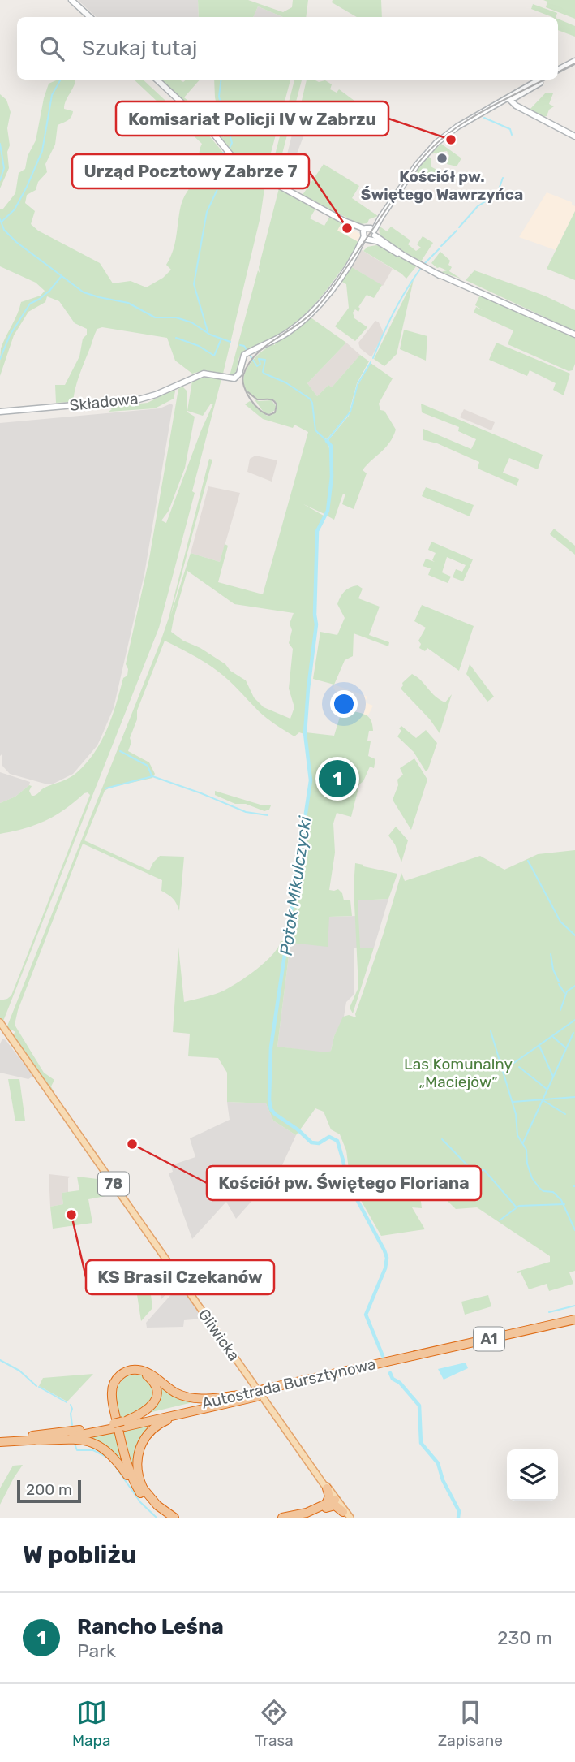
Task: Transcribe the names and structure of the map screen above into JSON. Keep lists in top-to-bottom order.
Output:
{
  "streets": {
    "highway": ["A1", "Autostrada Bursztynowa"],
    "main road": ["Składowa", "78", "Gliwicka"]
  },
  "crossings": [
    ["78", "Gliwicka"]
  ],
  "water": ["Potok Mikulczycki"],
  "parks": ["Las Komunalny „Maciejów”"],
  "places": [
    "Komisariat Policji IV w Zabrzu",
    "Kościół pw. Świętego Wawrzyńca",
    "Urząd Pocztowy Zabrze 7",
    "Kościół pw. Świętego Floriana",
    "KS Brasil Czekanów"
  ],
  "scale_bar": "200 m",
  "page": {
    "search": "Szukaj tutaj",
    "pins": "1",
    "scale": "200 m",
    "heading": "W pobliżu",
    "list": [
      {
        "mark": "1",
        "name": "Rancho Leśna",
        "note": "Park",
        "value": "230 m"
      }
    ],
    "nav": ["Mapa", "Trasa", "Zapisane"]
  }
}
